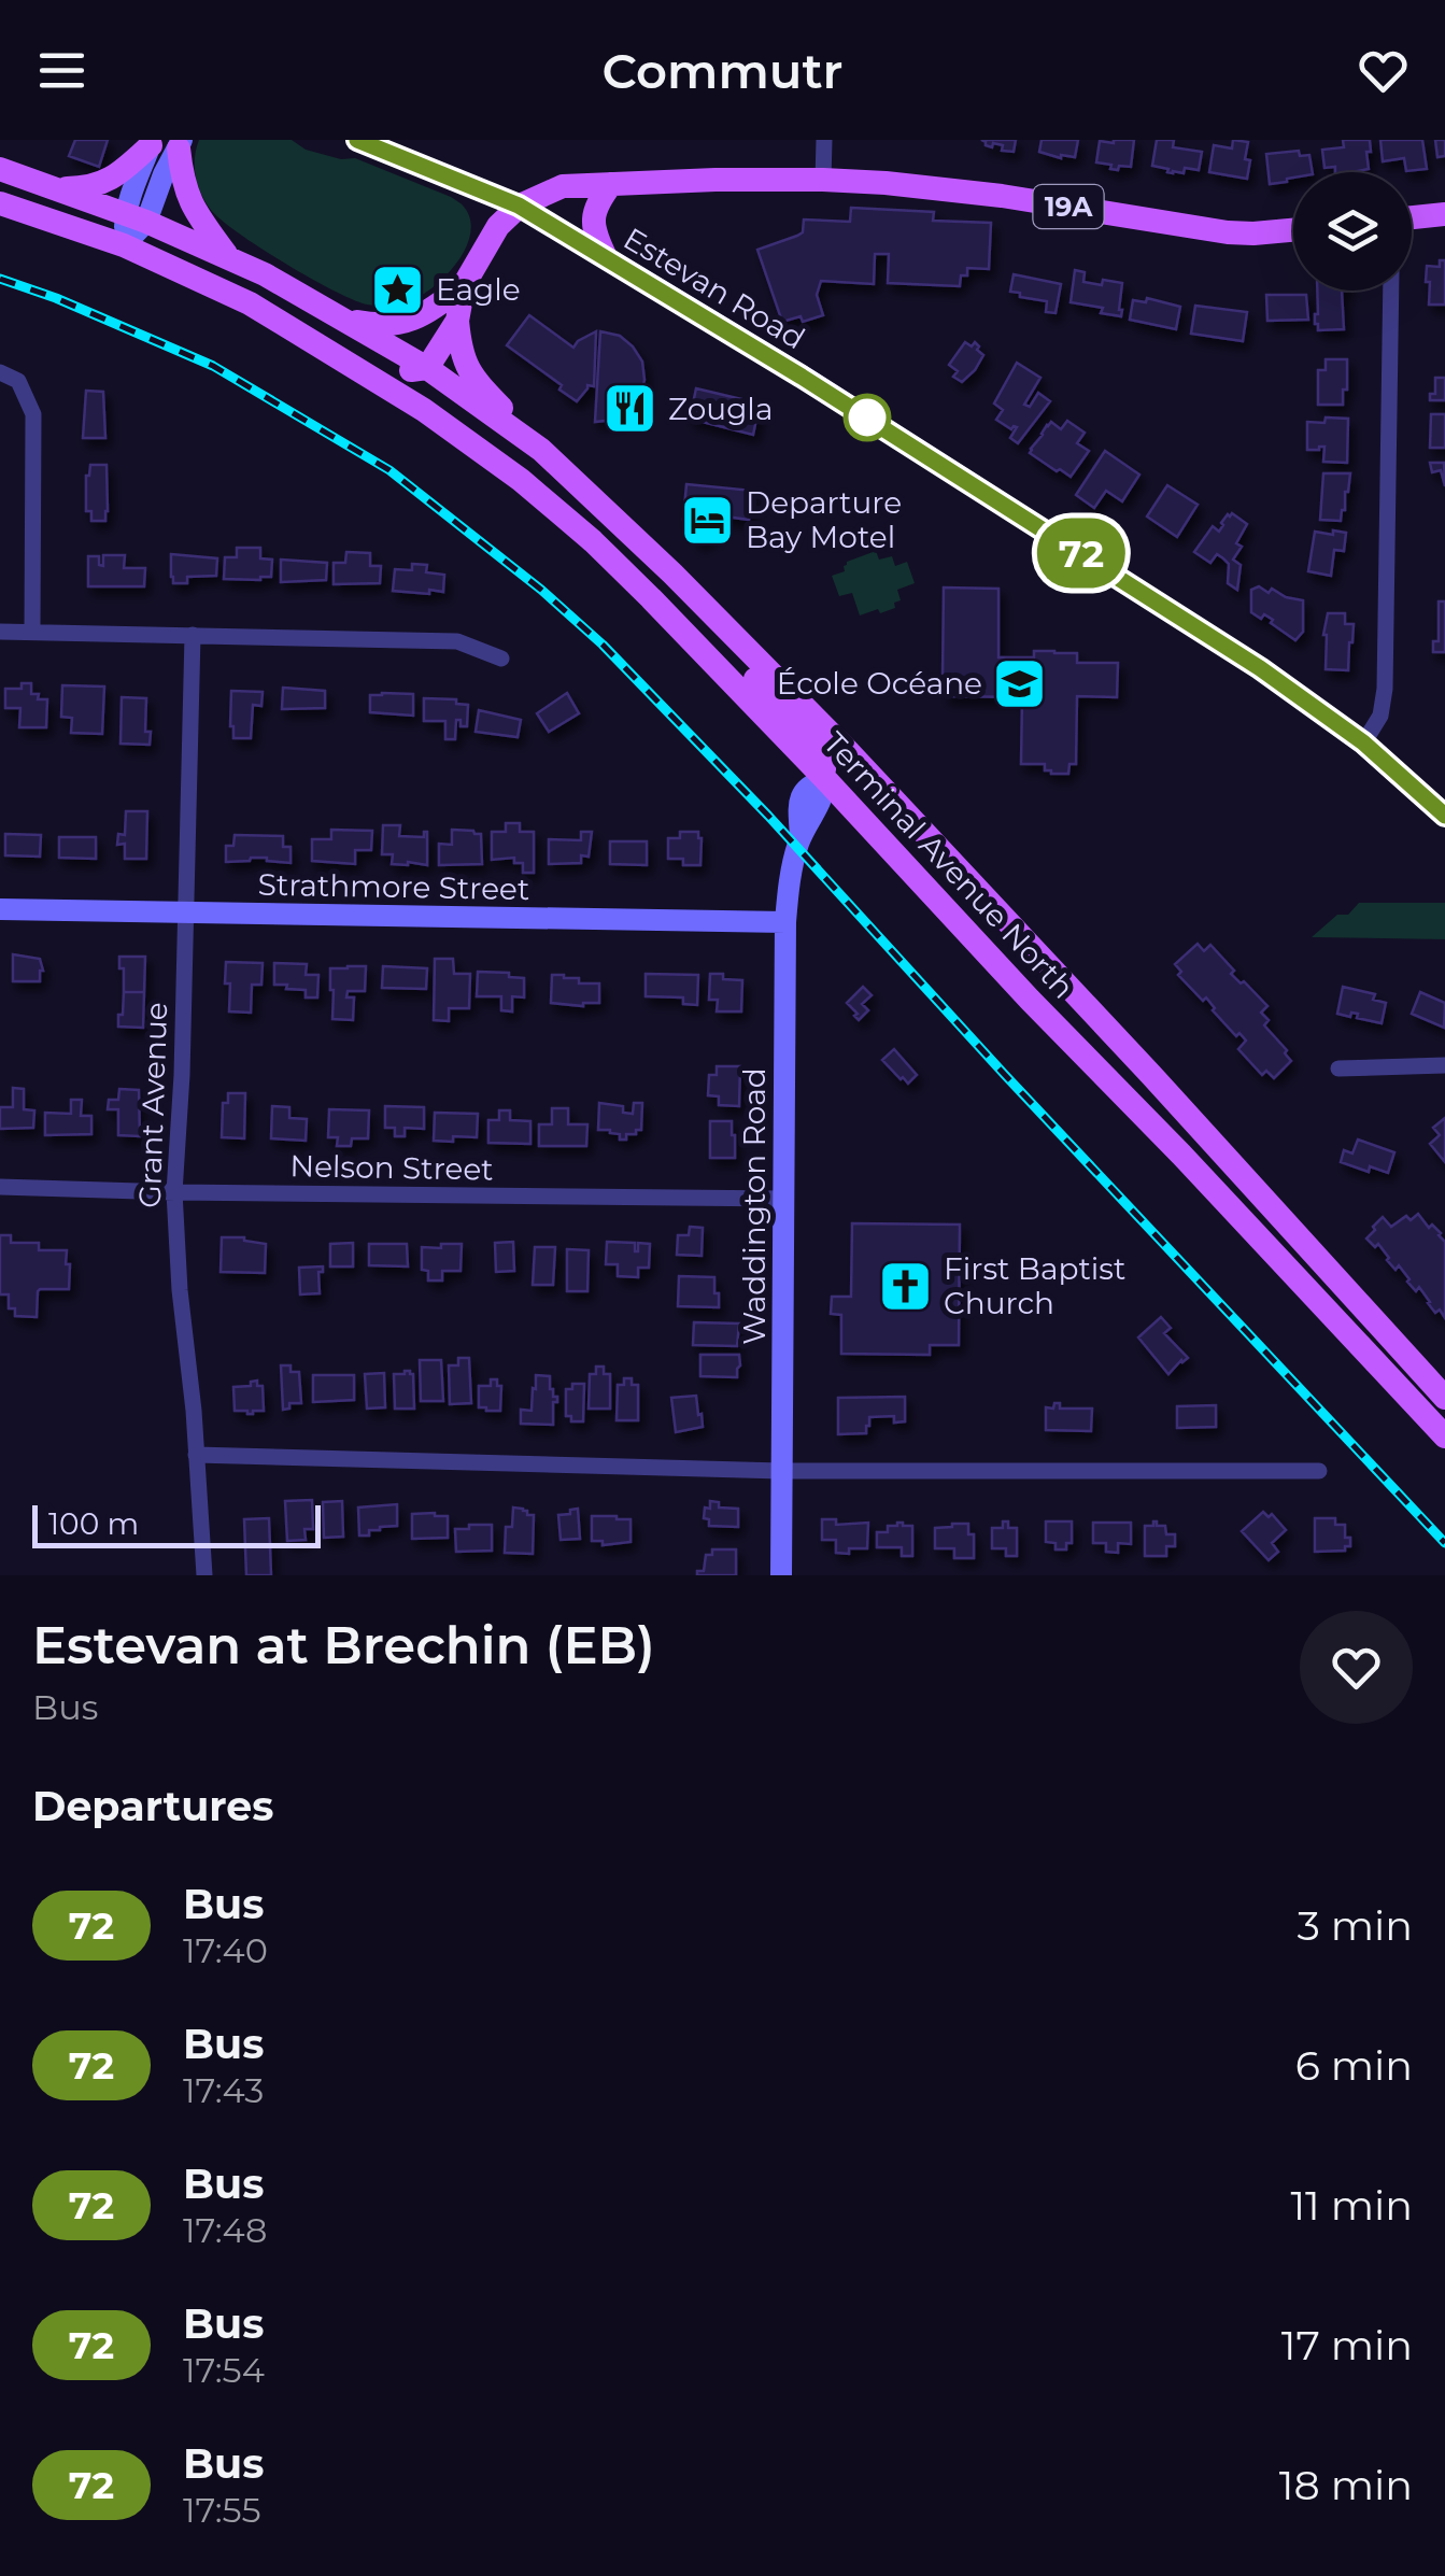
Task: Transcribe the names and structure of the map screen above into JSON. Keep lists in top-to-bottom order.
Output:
{
  "streets": {
    "main road": ["19A", "Terminal Avenue North"],
    "street": [
      "Estevan Road",
      "Strathmore Street",
      "Grant Avenue",
      "Nelson Street",
      "Waddington Road"
    ]
  },
  "crossings": [
    ["19A", "Estevan Road"],
    ["19A", "Terminal Avenue North"],
    ["Terminal Avenue North", "Waddington Road"],
    ["Strathmore Street", "Grant Avenue"],
    ["Strathmore Street", "Waddington Road"],
    ["Grant Avenue", "Nelson Street"],
    ["Nelson Street", "Waddington Road"]
  ],
  "places": {
    "place": ["Eagle"],
    "restaurant": ["Zougla"],
    "hotel": ["Departure Bay Motel"],
    "school or university": ["École Océane"],
    "church": ["First Baptist Church"]
  },
  "lines": ["bus line 72"],
  "scale_bar": "100 m",
  "page": {
    "header": "Commutr",
    "on_map": "72",
    "scale": "100 m",
    "heading": [
      ["Estevan at Brechin (EB)", "Bus"],
      "Departures"
    ],
    "list": [
      {
        "mark": "72",
        "name": "Bus",
        "note": "17:40",
        "value": "3 min"
      },
      {
        "mark": "72",
        "name": "Bus",
        "note": "17:43",
        "value": "6 min"
      },
      {
        "mark": "72",
        "name": "Bus",
        "note": "17:48",
        "value": "11 min"
      },
      {
        "mark": "72",
        "name": "Bus",
        "note": "17:54",
        "value": "17 min"
      },
      {
        "mark": "72",
        "name": "Bus",
        "note": "17:55",
        "value": "18 min"
      }
    ]
  }
}
